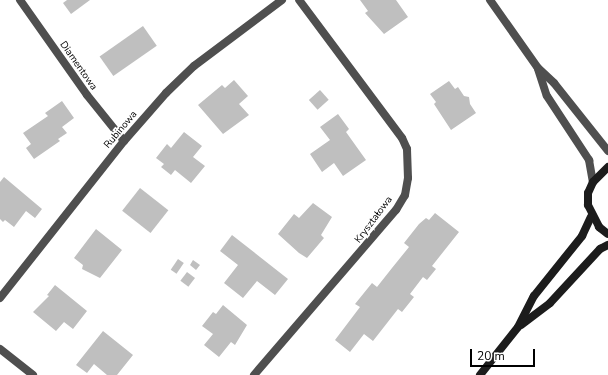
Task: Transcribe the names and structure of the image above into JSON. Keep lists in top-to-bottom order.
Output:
{
  "streets": {
    "street": ["Diamentowa", "Rubinowa", "Kryształowa"]
  },
  "crossings": [
    ["Diamentowa", "Rubinowa"]
  ],
  "scale_bar": "20 m"
}
